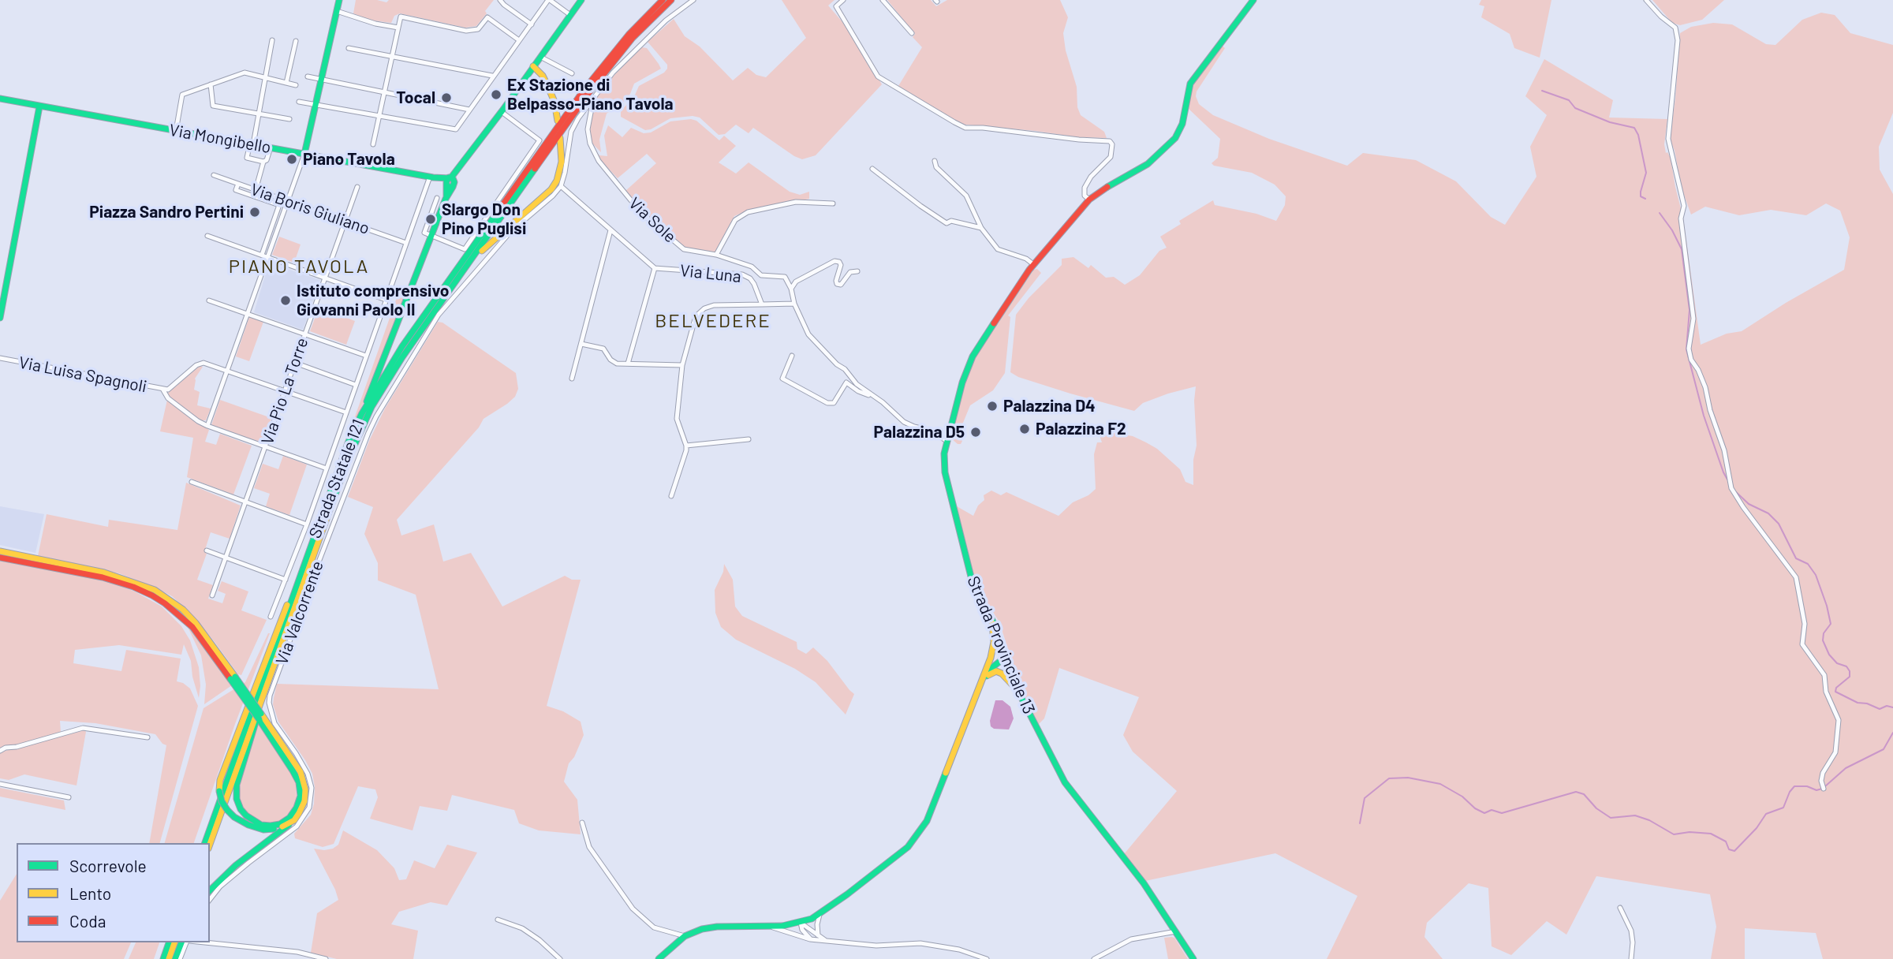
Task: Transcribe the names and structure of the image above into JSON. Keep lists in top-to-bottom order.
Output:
{
  "streets": {
    "main road": ["Via Mongibello", "Strada Statale 121", "Strada Provinciale 13"],
    "street": [
      "Via Boris Giuliano",
      "Via Sole",
      "Via Luna",
      "Via Luisa Spagnoli",
      "Via Pio La Torre",
      "Via Valcorrente"
    ]
  },
  "crossings": [
    ["Via Boris Giuliano", "Via Pio La Torre"]
  ],
  "districts": ["PIANO TAVOLA", "BELVEDERE"],
  "places": [
    "Ex Stazione di Belpasso-Piano Tavola",
    "Tocal",
    "Piano Tavola",
    "Piazza Sandro Pertini",
    "Slargo Don Pino Puglisi",
    "Istituto comprensivo Giovanni Paolo II",
    "Palazzina D4",
    "Palazzina F2",
    "Palazzina D5"
  ],
  "legend": ["Scorrevole", "Lento", "Coda"]
}
